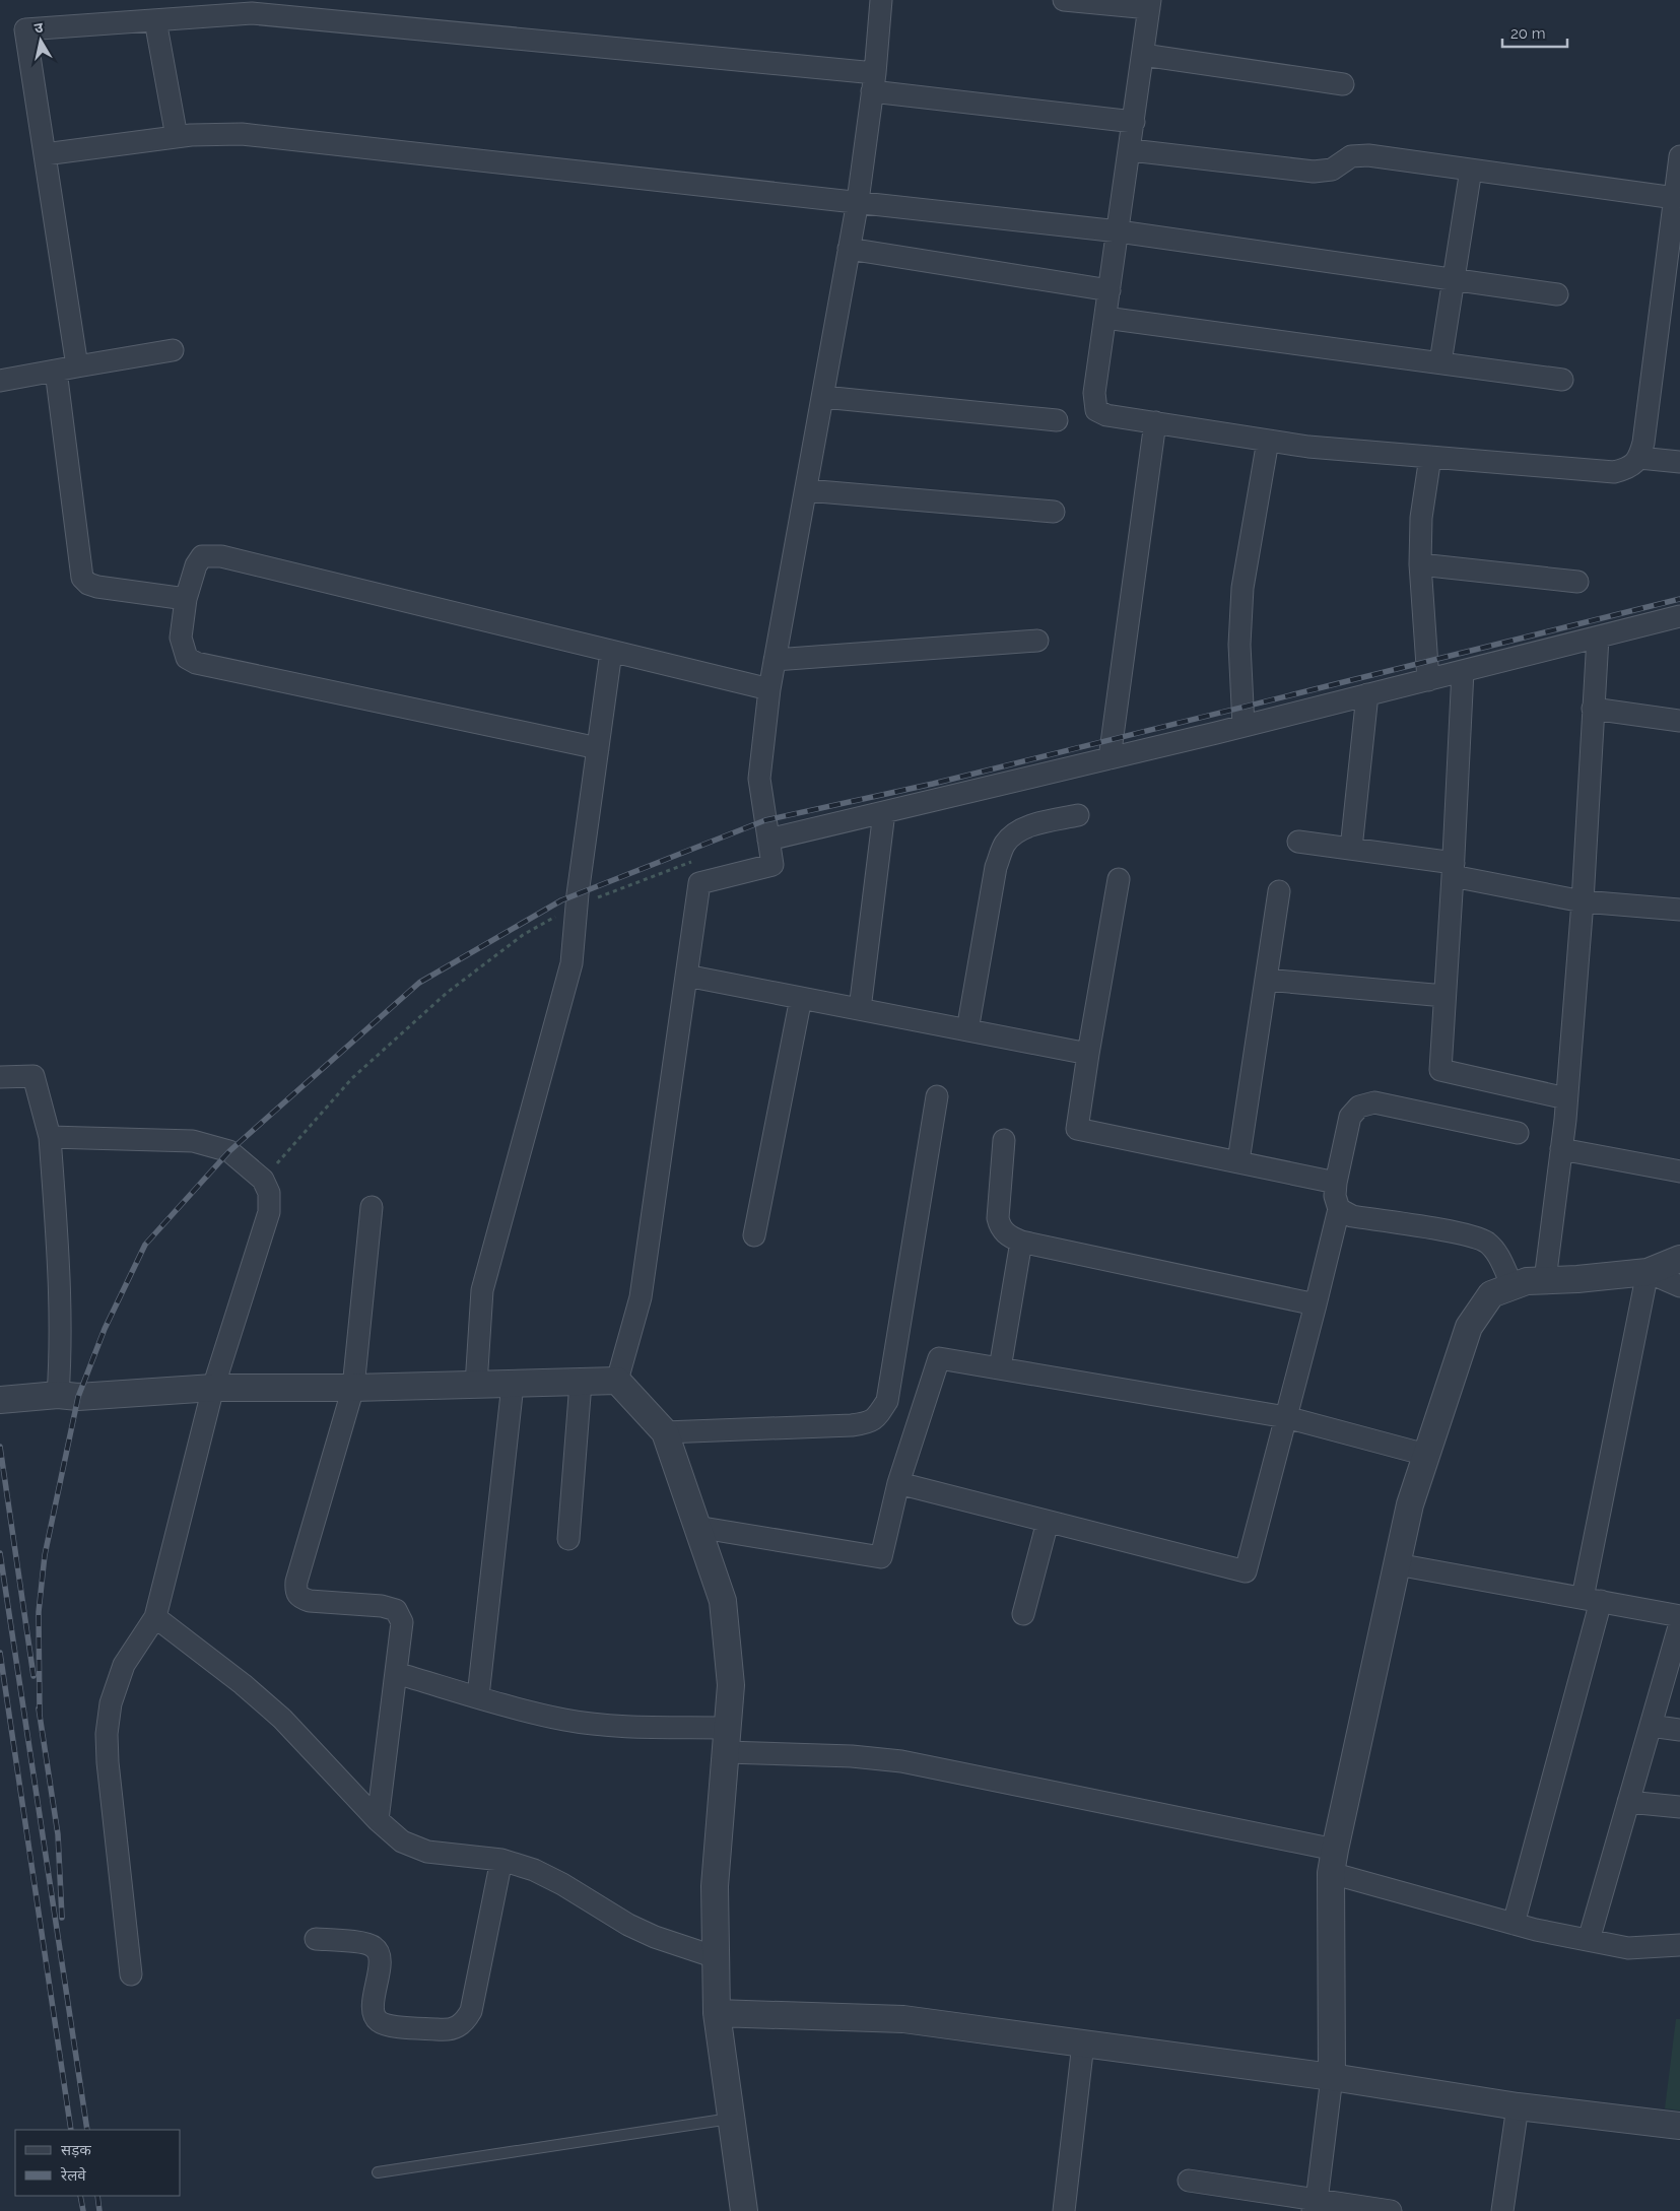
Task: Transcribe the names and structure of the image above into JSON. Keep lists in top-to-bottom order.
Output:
{
  "legend": ["सड़क", "रेलवे"],
  "scale_bar": "20 m",
  "north": "top"
}
